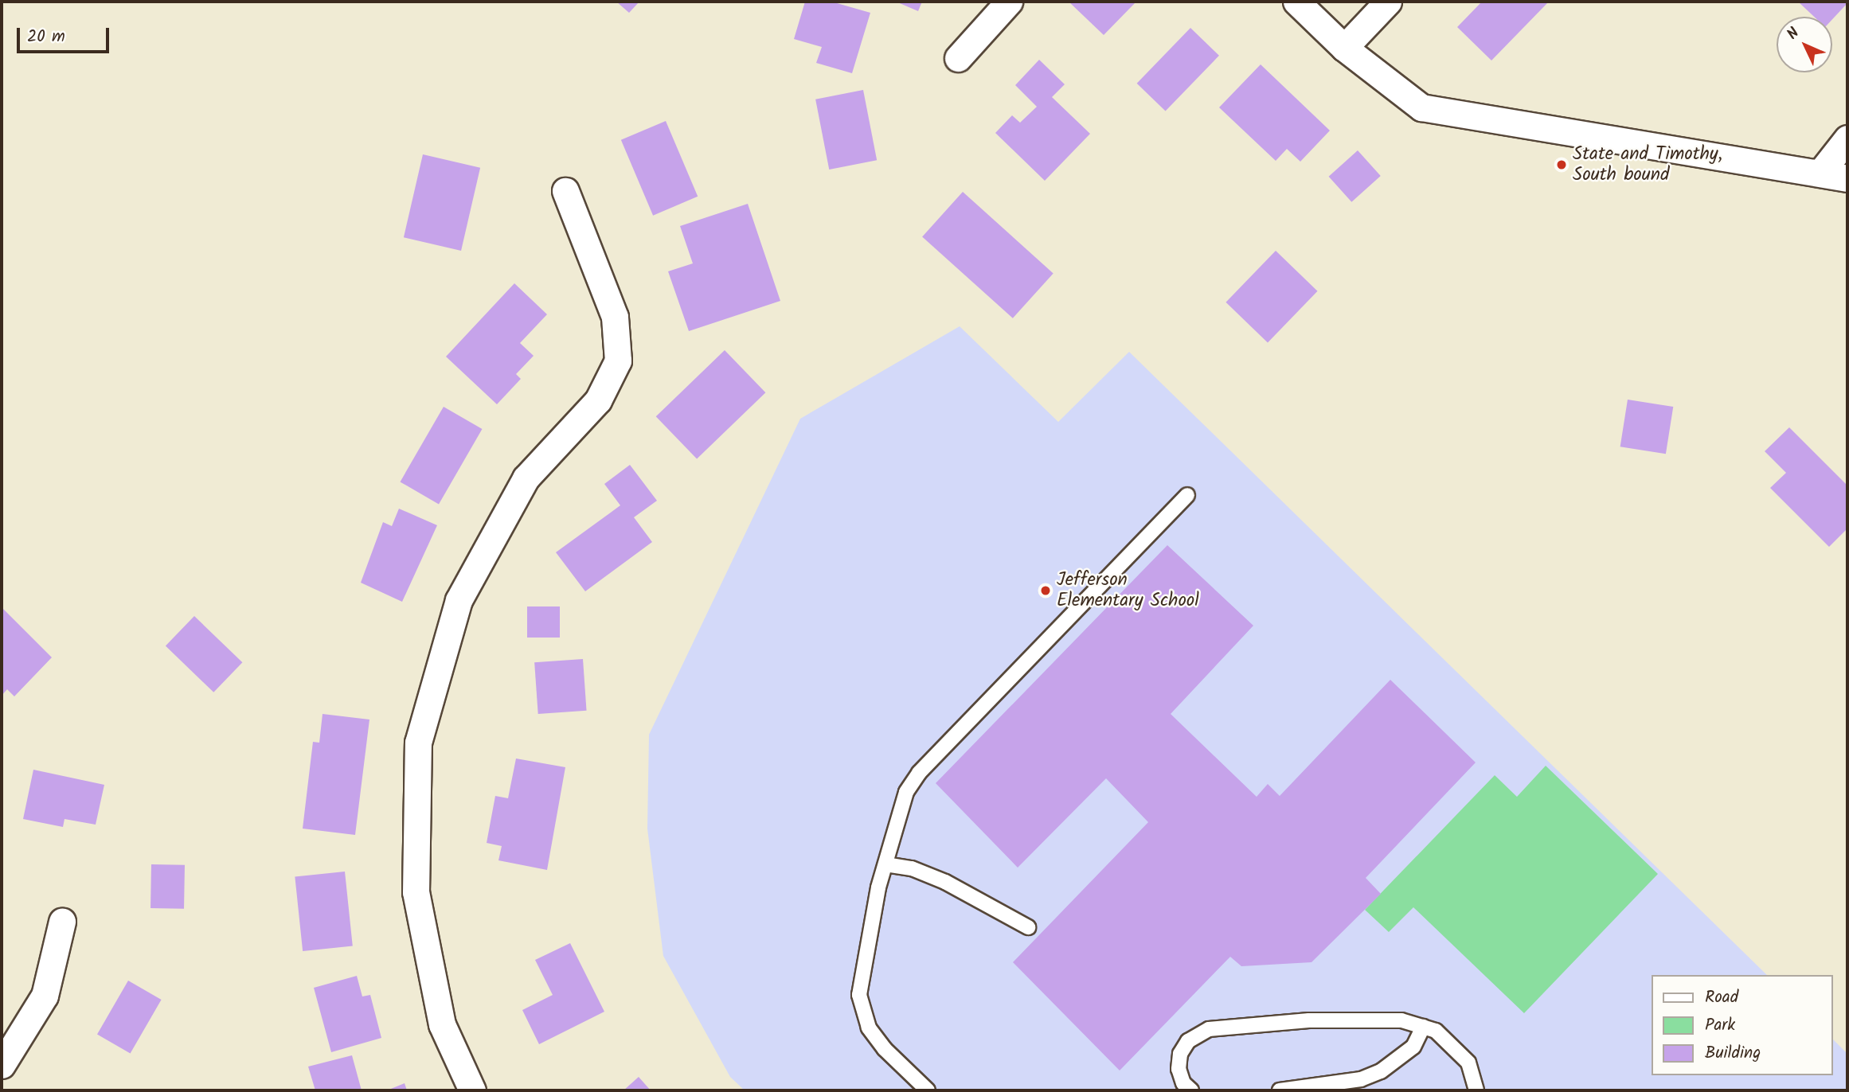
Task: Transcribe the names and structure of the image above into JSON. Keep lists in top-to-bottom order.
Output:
{
  "places": ["State and Timothy, South bound", "Jefferson Elementary School"],
  "legend": ["Road", "Park", "Building"],
  "scale_bar": "20 m",
  "north": "top left"
}
